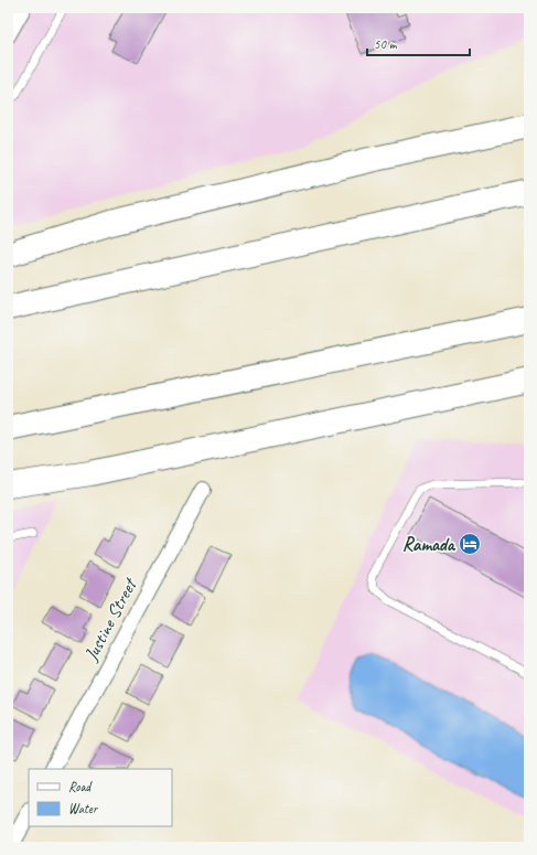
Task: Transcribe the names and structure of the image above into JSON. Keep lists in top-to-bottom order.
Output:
{
  "streets": {
    "street": ["Justine Street"]
  },
  "places": {
    "hotel": ["Ramada"]
  },
  "legend": ["Road", "Water"],
  "scale_bar": "50 m"
}
